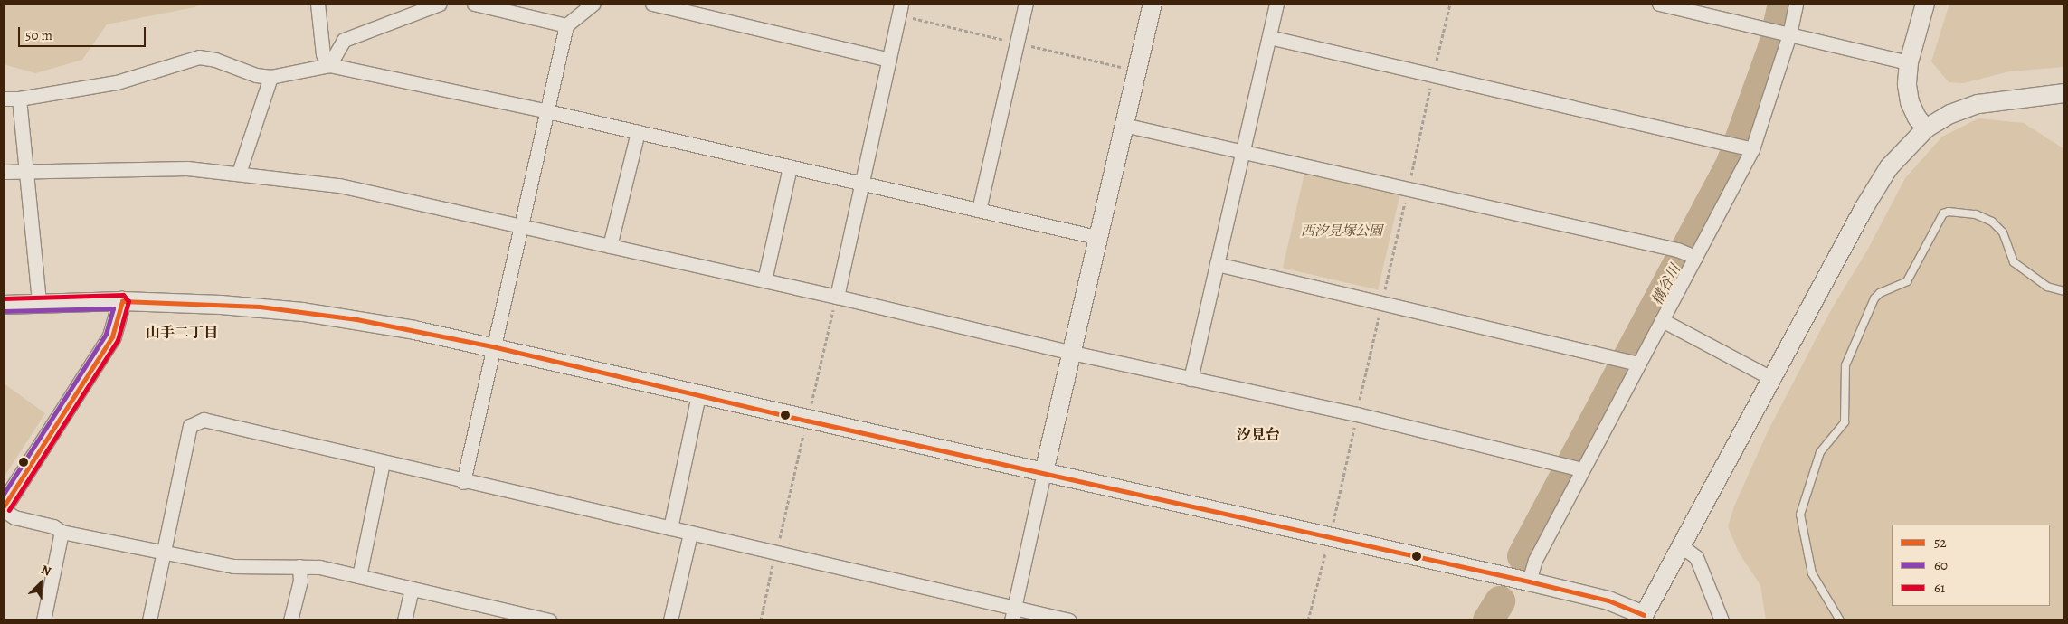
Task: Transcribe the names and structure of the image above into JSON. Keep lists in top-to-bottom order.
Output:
{
  "districts": ["山手二丁目", "汐見台"],
  "water": ["構谷川"],
  "parks": ["西汐見塚公園"],
  "lines": ["transit line 61", "transit line 52", "transit line 60"],
  "legend": ["52", "60", "61"],
  "scale_bar": "50 m",
  "north": "top right"
}
